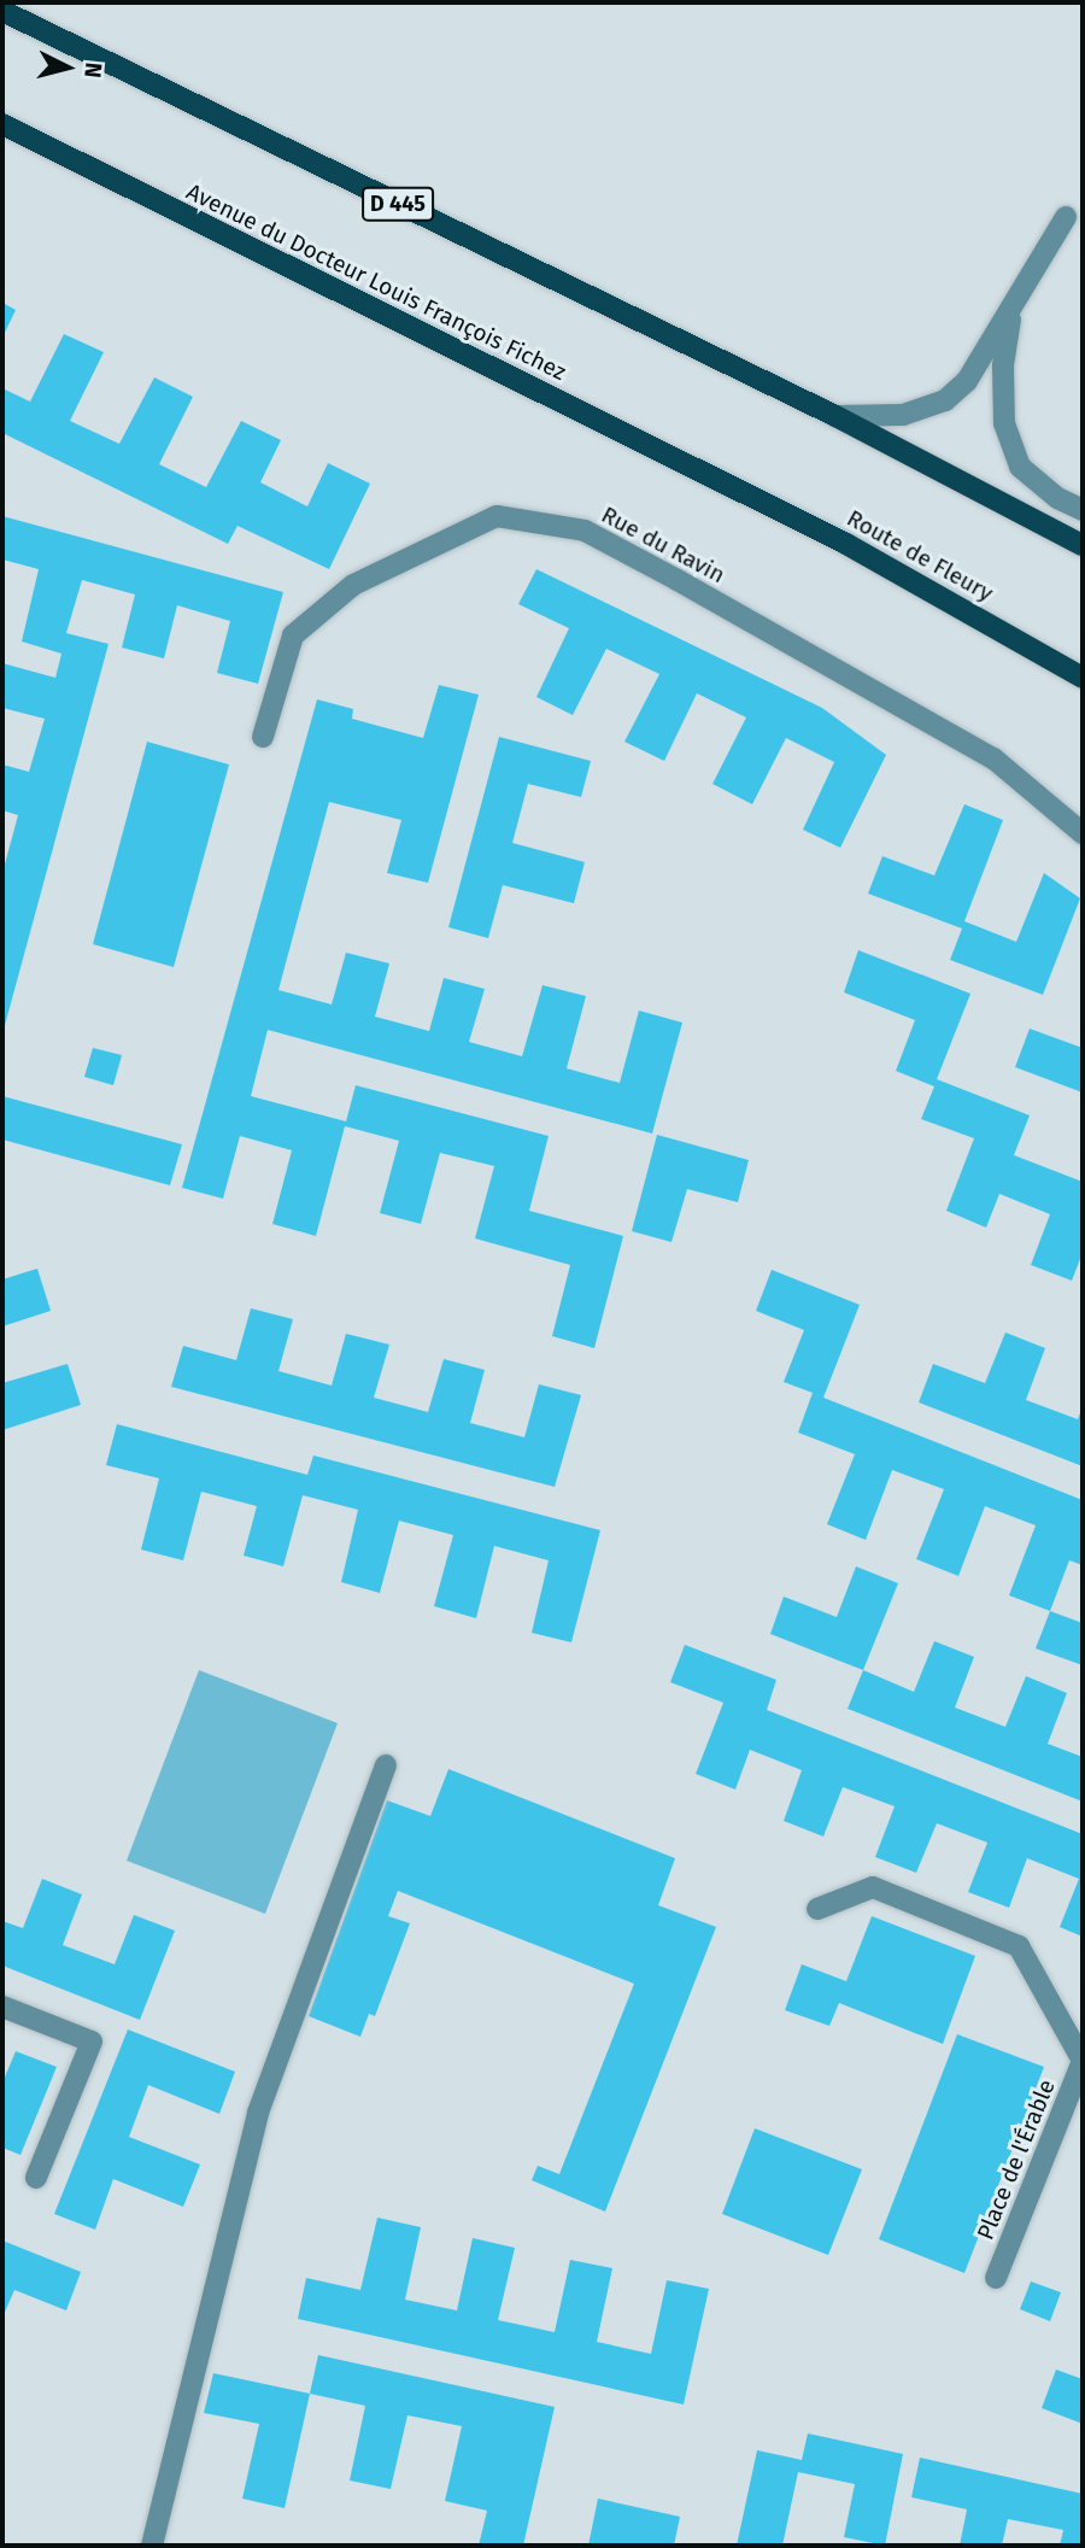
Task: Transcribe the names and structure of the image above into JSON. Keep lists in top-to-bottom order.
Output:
{
  "streets": {
    "main road": ["D 445", "Avenue du Docteur Louis François Fichez", "Route de Fleury"],
    "street": ["Rue du Ravin", "Place de l'Érable"]
  },
  "crossings": [
    ["Avenue du Docteur Louis François Fichez", "Route de Fleury"]
  ],
  "north": "right"
}
